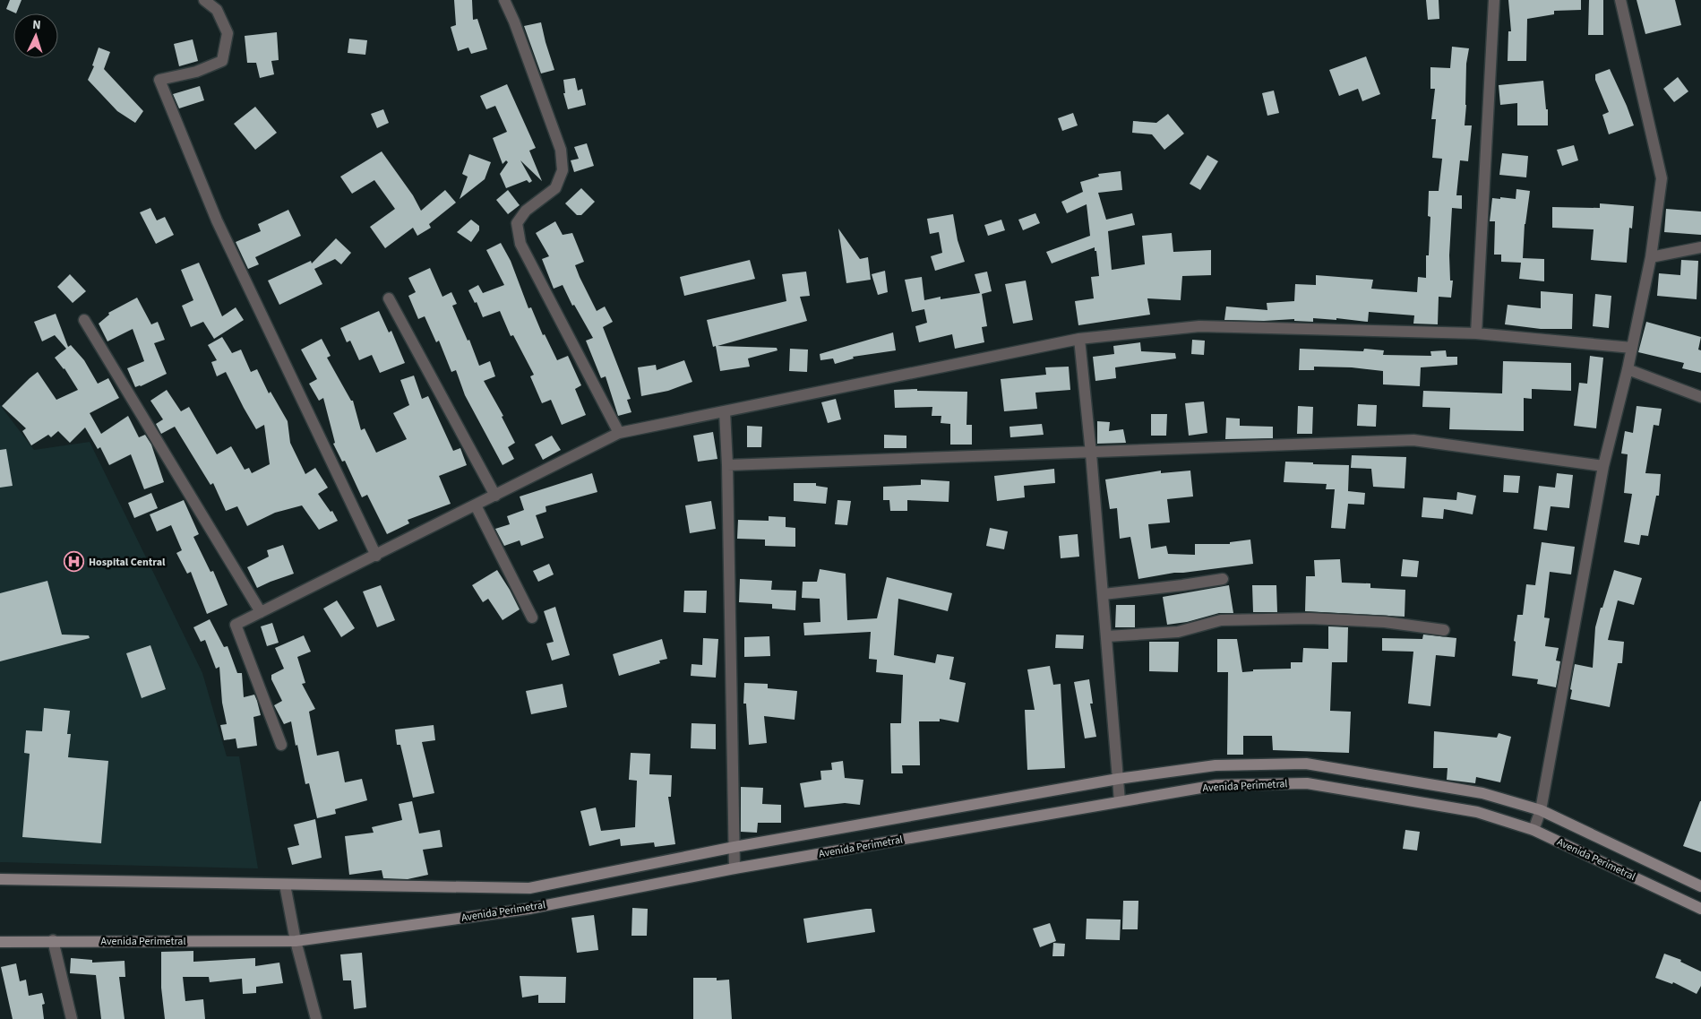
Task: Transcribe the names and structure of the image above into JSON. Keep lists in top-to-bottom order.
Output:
{
  "streets": {
    "main road": ["Avenida Perimetral"]
  },
  "places": {
    "hospital": ["Hospital Central"]
  },
  "north": "top"
}
